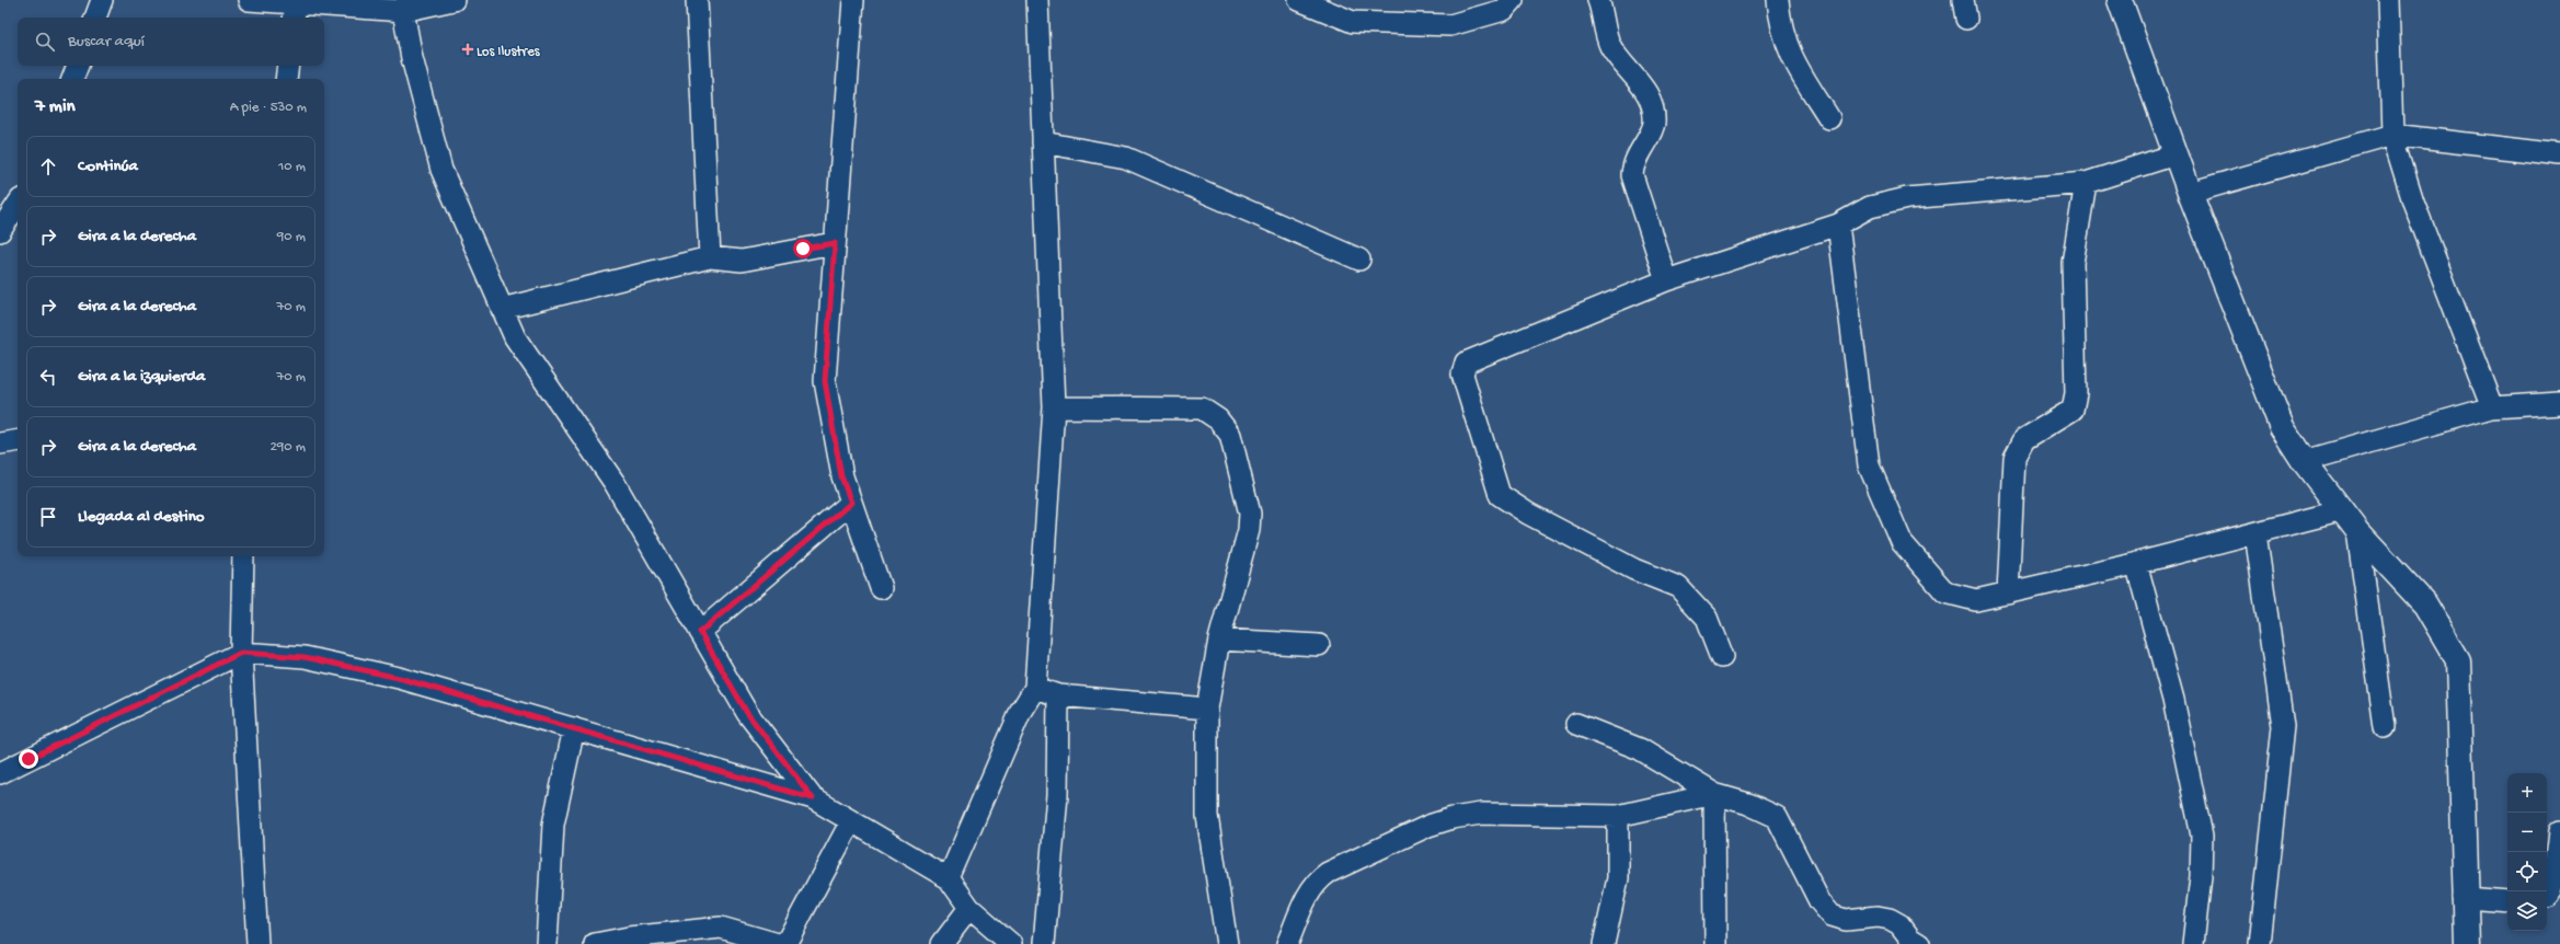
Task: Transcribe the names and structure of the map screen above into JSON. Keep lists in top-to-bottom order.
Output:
{
  "places": {
    "health": ["Los Ilustres"]
  },
  "page": {
    "search": "Buscar aquí",
    "heading": ["7 min", "A pie · 530 m"],
    "list": [
      ["Continúa", "10 m"],
      ["Gira a la derecha", "90 m"],
      ["Gira a la derecha", "70 m"],
      ["Gira a la izquierda", "70 m"],
      ["Gira a la derecha", "290 m"],
      "Llegada al destino"
    ],
    "map_buttons": ["+", "−"]
  }
}
